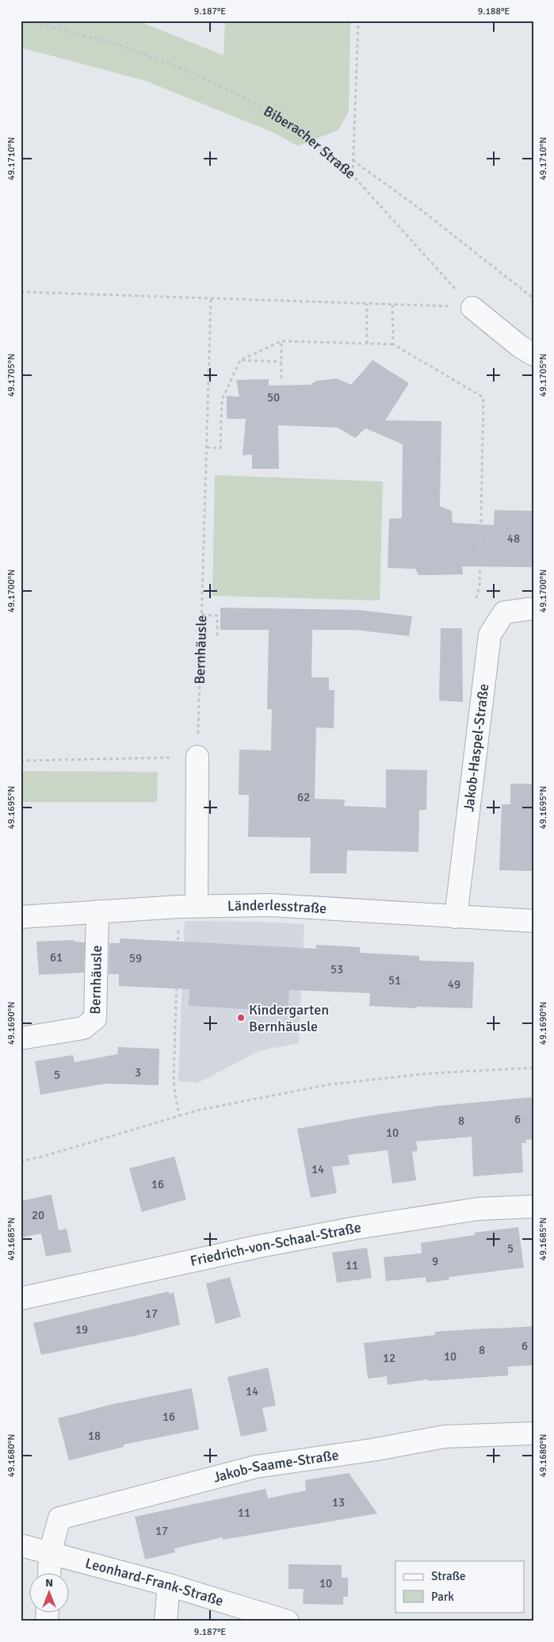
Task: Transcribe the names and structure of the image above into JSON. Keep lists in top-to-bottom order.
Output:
{
  "streets": {
    "street": [
      "Bernhäusle",
      "Jakob-Haspel-Straße",
      "Länderlesstraße",
      "Friedrich-von-Schaal-Straße",
      "Jakob-Saame-Straße",
      "Leonhard-Frank-Straße"
    ],
    "path": ["Biberacher Straße"]
  },
  "crossings": [
    ["Bernhäusle", "Länderlesstraße"],
    ["Jakob-Haspel-Straße", "Länderlesstraße"],
    ["Jakob-Saame-Straße", "Leonhard-Frank-Straße"]
  ],
  "places": ["Kindergarten Bernhäusle"],
  "house_numbers": [
    "50",
    "48",
    "62",
    "61",
    "59",
    "53",
    "51",
    "49",
    "3",
    "5",
    "6",
    "8",
    "10",
    "14",
    "16",
    "20",
    "5",
    "9",
    "11",
    "17",
    "19",
    "6",
    "8",
    "10",
    "12",
    "14",
    "16",
    "18",
    "13",
    "11",
    "17",
    "10"
  ],
  "legend": ["Straße", "Park"],
  "north": "top",
  "coordinates": [
    "9.187°E",
    "9.188°E",
    "49.1710°N",
    "49.1705°N",
    "49.1700°N",
    "49.1695°N",
    "49.1690°N",
    "49.1685°N",
    "49.1680°N"
  ]
}
